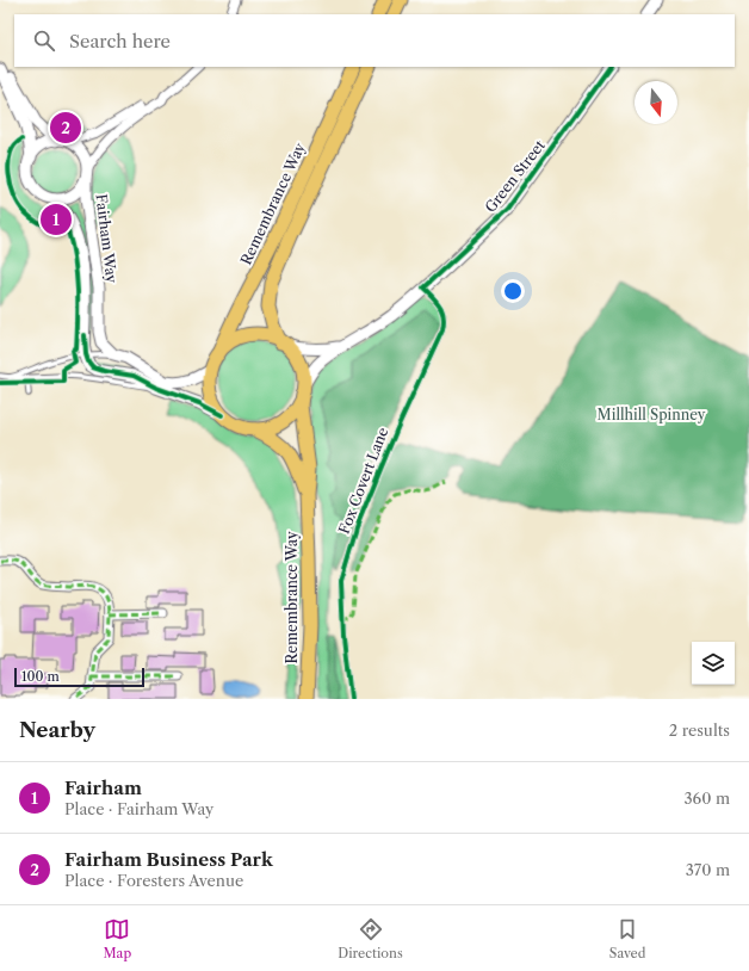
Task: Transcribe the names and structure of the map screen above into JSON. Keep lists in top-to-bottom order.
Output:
{
  "streets": {
    "highway": ["Remembrance Way"],
    "street": ["Green Street", "Fairham Way"],
    "lane": ["Fox Covert Lane"]
  },
  "crossings": [
    ["Green Street", "Remembrance Way"],
    ["Green Street", "Fox Covert Lane"]
  ],
  "parks": ["Millhill Spinney"],
  "scale_bar": "100 m",
  "north": "bottom",
  "page": {
    "search": "Search here",
    "pins": ["2", "1"],
    "scale": "100 m",
    "heading": ["Nearby", "2 results"],
    "list": [
      {
        "mark": "1",
        "name": "Fairham",
        "note": "Place · Fairham Way",
        "value": "360 m"
      },
      {
        "mark": "2",
        "name": "Fairham Business Park",
        "note": "Place · Foresters Avenue",
        "value": "370 m"
      }
    ],
    "nav": ["Map", "Directions", "Saved"]
  }
}
